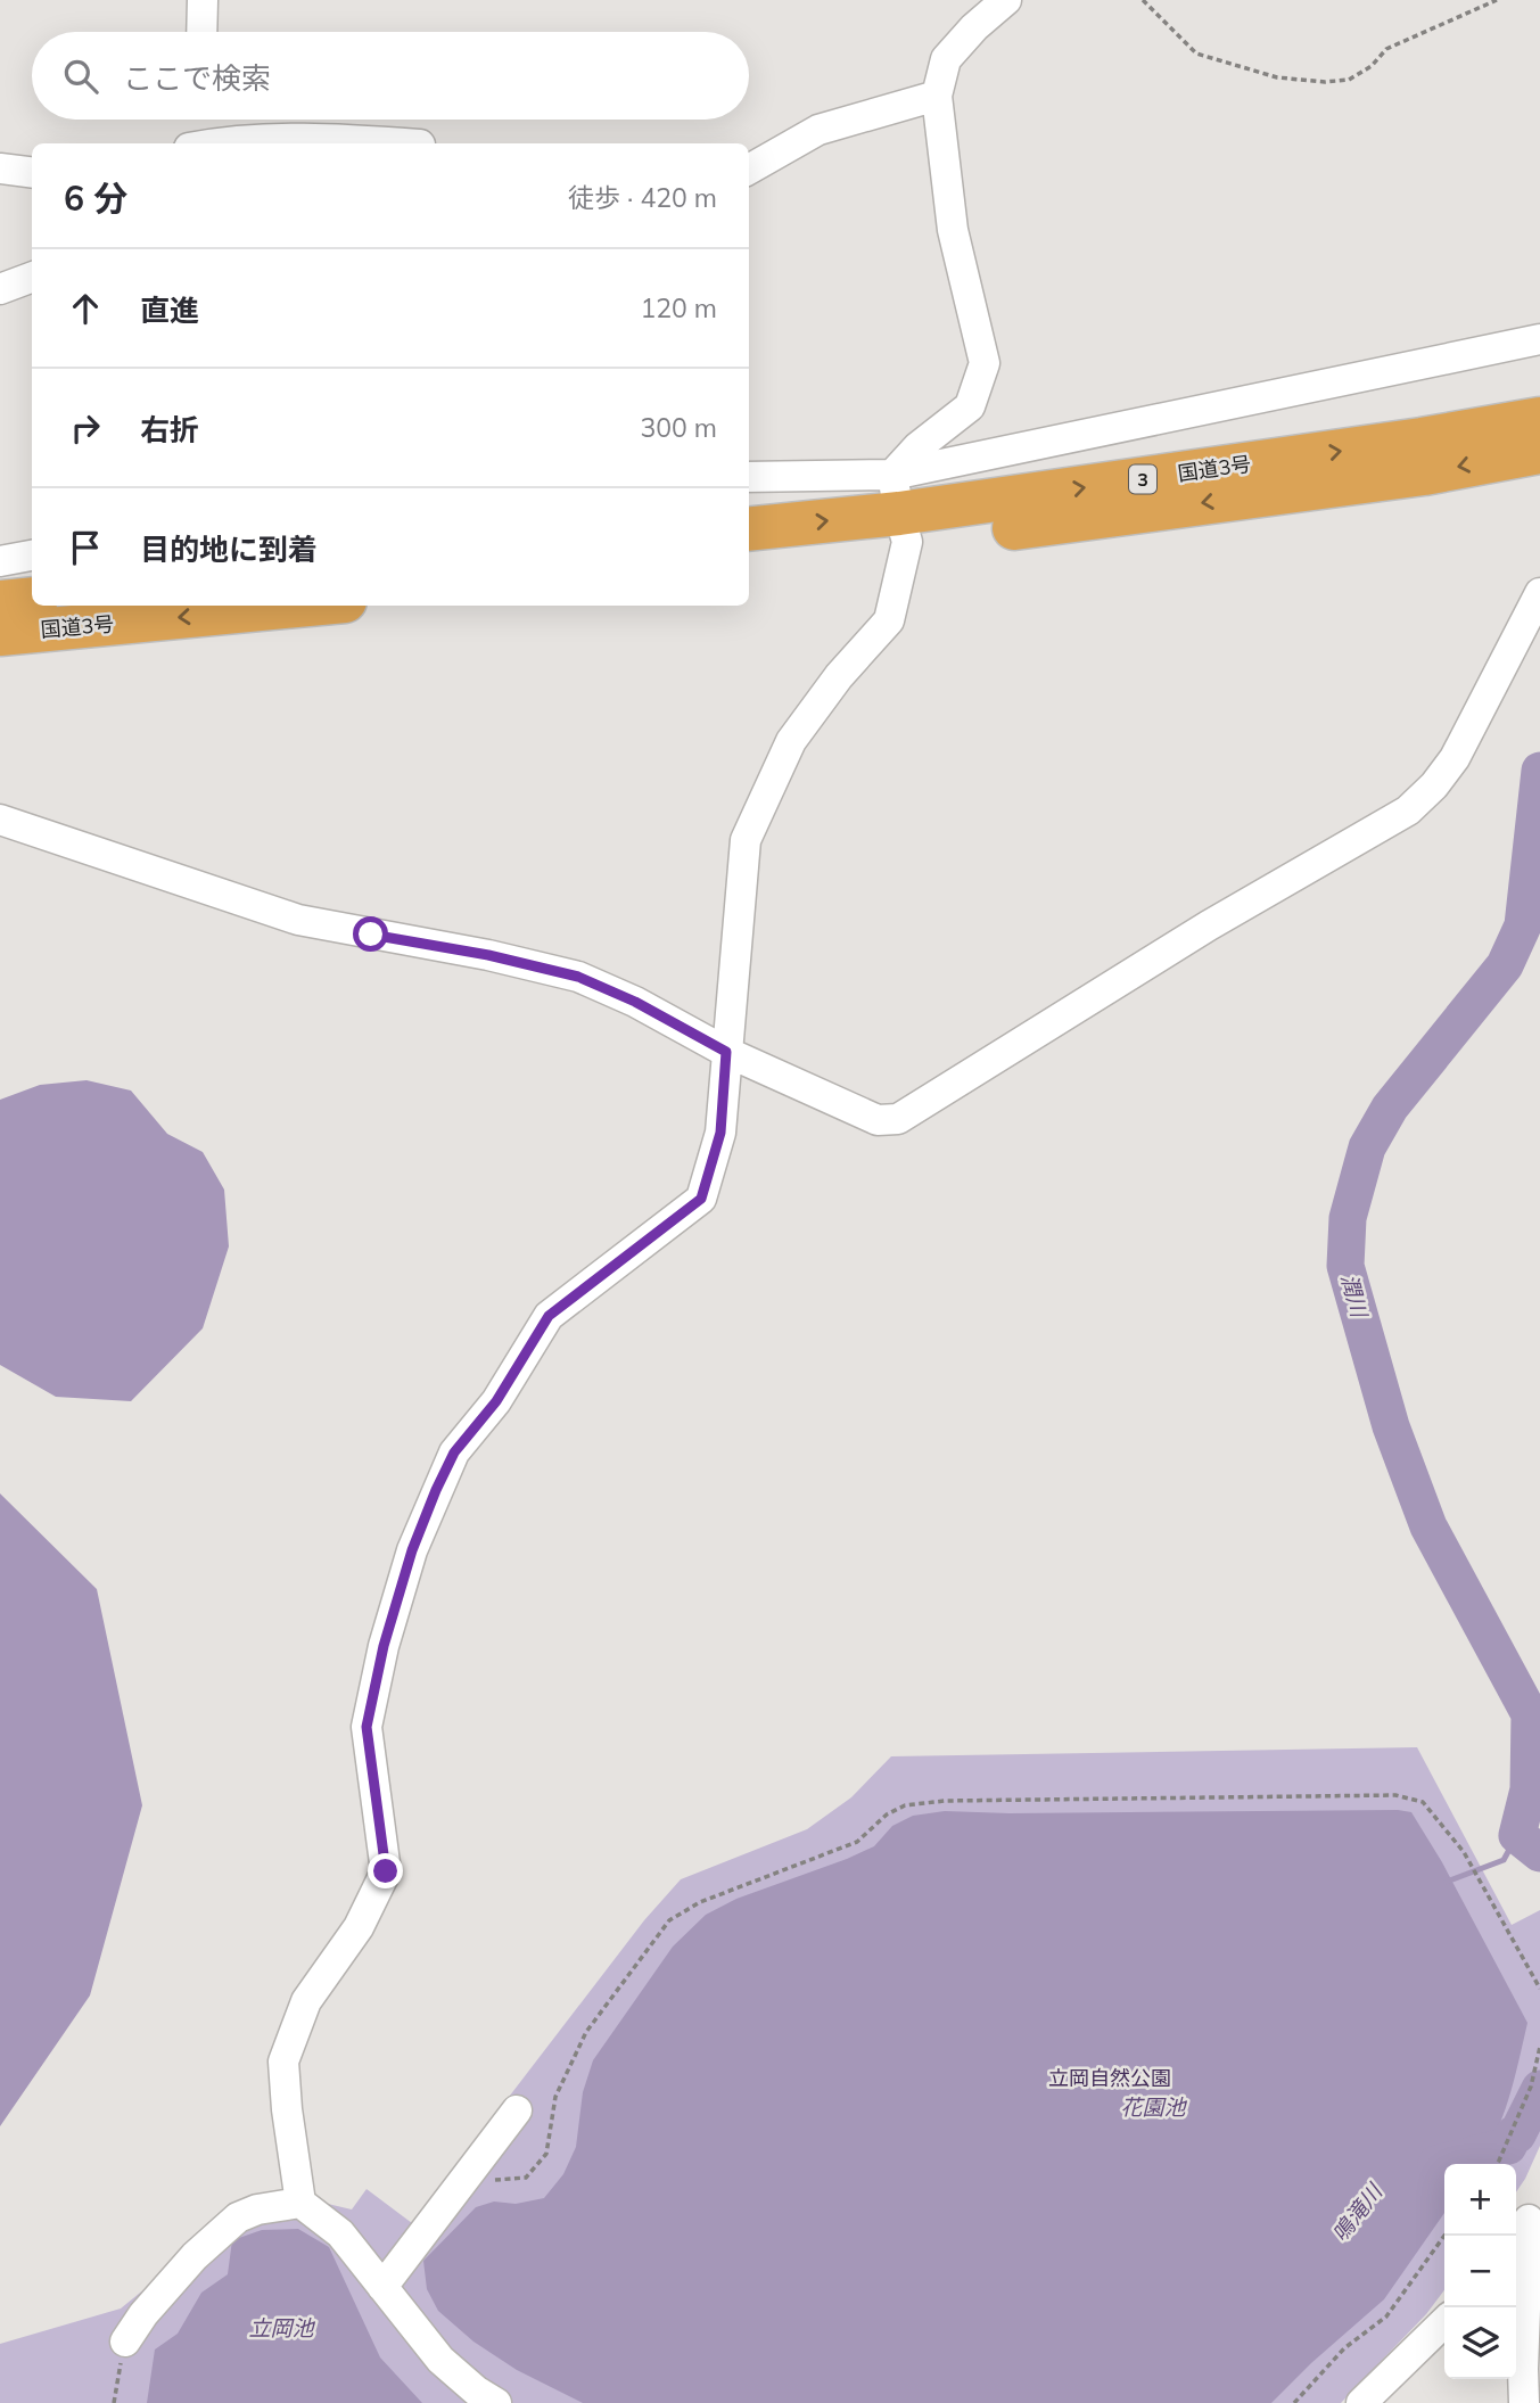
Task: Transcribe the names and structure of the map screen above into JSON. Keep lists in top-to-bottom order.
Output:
{
  "streets": {
    "highway": ["国道3号", "3"]
  },
  "water": [
    "潤川",
    "花園池",
    "鳴滝川",
    "立岡池"
  ],
  "parks": ["立岡自然公園"],
  "page": {
    "search": "ここで検索",
    "heading": ["6 分", "徒歩 · 420 m"],
    "list": [
      ["直進", "120 m"],
      ["右折", "300 m"],
      "目的地に到着"
    ],
    "map_buttons": ["+", "−"]
  }
}
